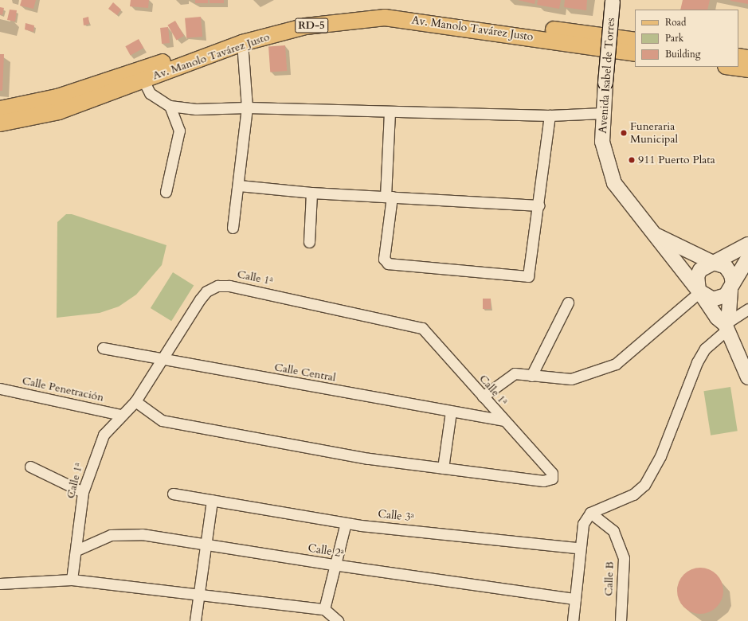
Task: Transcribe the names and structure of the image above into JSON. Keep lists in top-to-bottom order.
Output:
{
  "streets": {
    "main road": ["RD-5", "Av. Manolo Tavárez Justo"],
    "street": [
      "Avenida Isabel de Torres",
      "Calle 1ª",
      "Calle Central",
      "Calle Penetración",
      "Calle 3ª",
      "Calle 2ª",
      "Calle B"
    ]
  },
  "crossings": [
    ["Calle 1ª", "Calle Central"],
    ["Calle 1ª", "Calle Penetración"],
    ["Calle 1ª", "Calle 2ª"]
  ],
  "places": ["Funeraria Municipal", "911 Puerto Plata"],
  "legend": ["Road", "Park", "Building"]
}
